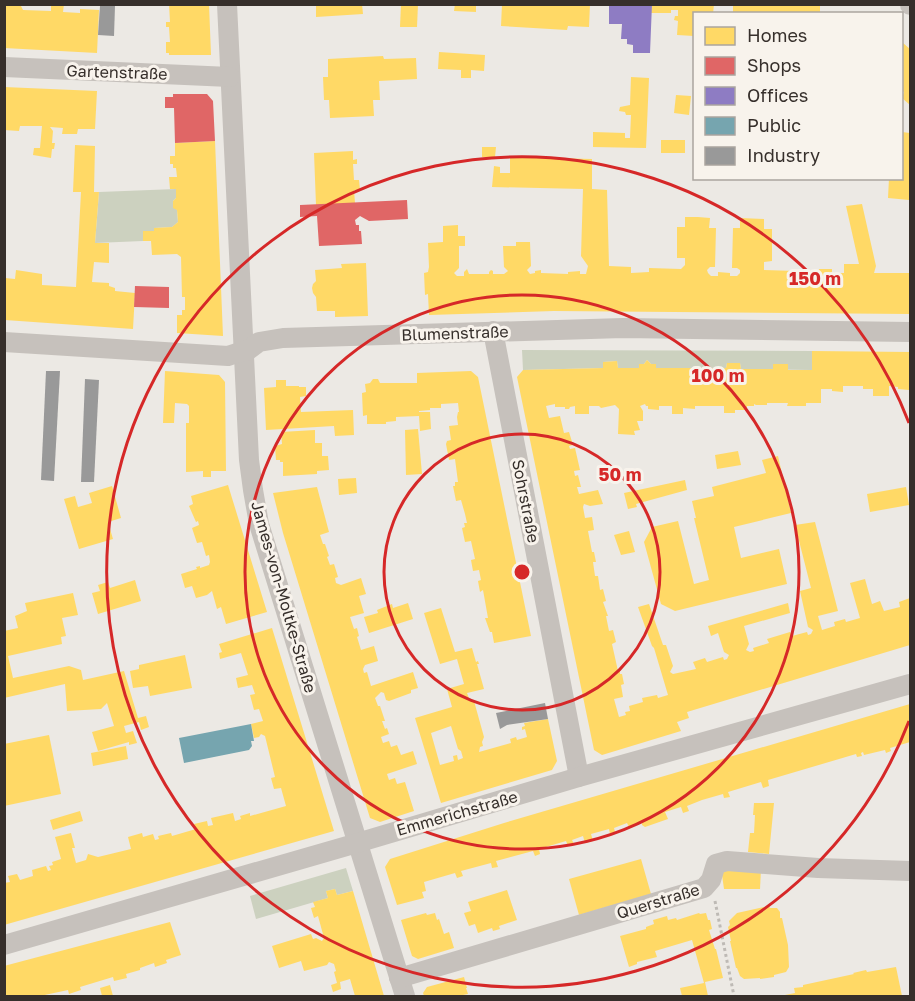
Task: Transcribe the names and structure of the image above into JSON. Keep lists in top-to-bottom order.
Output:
{
  "streets": {
    "street": [
      "Gartenstraße",
      "Blumenstraße",
      "Sohrstraße",
      "James-von-Moltke-Straße",
      "Emmerichstraße",
      "Querstraße"
    ]
  },
  "crossings": [
    ["Gartenstraße", "James-von-Moltke-Straße"],
    ["Blumenstraße", "Sohrstraße"],
    ["Blumenstraße", "James-von-Moltke-Straße"],
    ["Sohrstraße", "Emmerichstraße"],
    ["James-von-Moltke-Straße", "Emmerichstraße"],
    ["James-von-Moltke-Straße", "Querstraße"]
  ],
  "legend": [
    "Homes",
    "Shops",
    "Offices",
    "Public",
    "Industry"
  ],
  "rings": ["150 m", "100 m", "50 m"]
}
